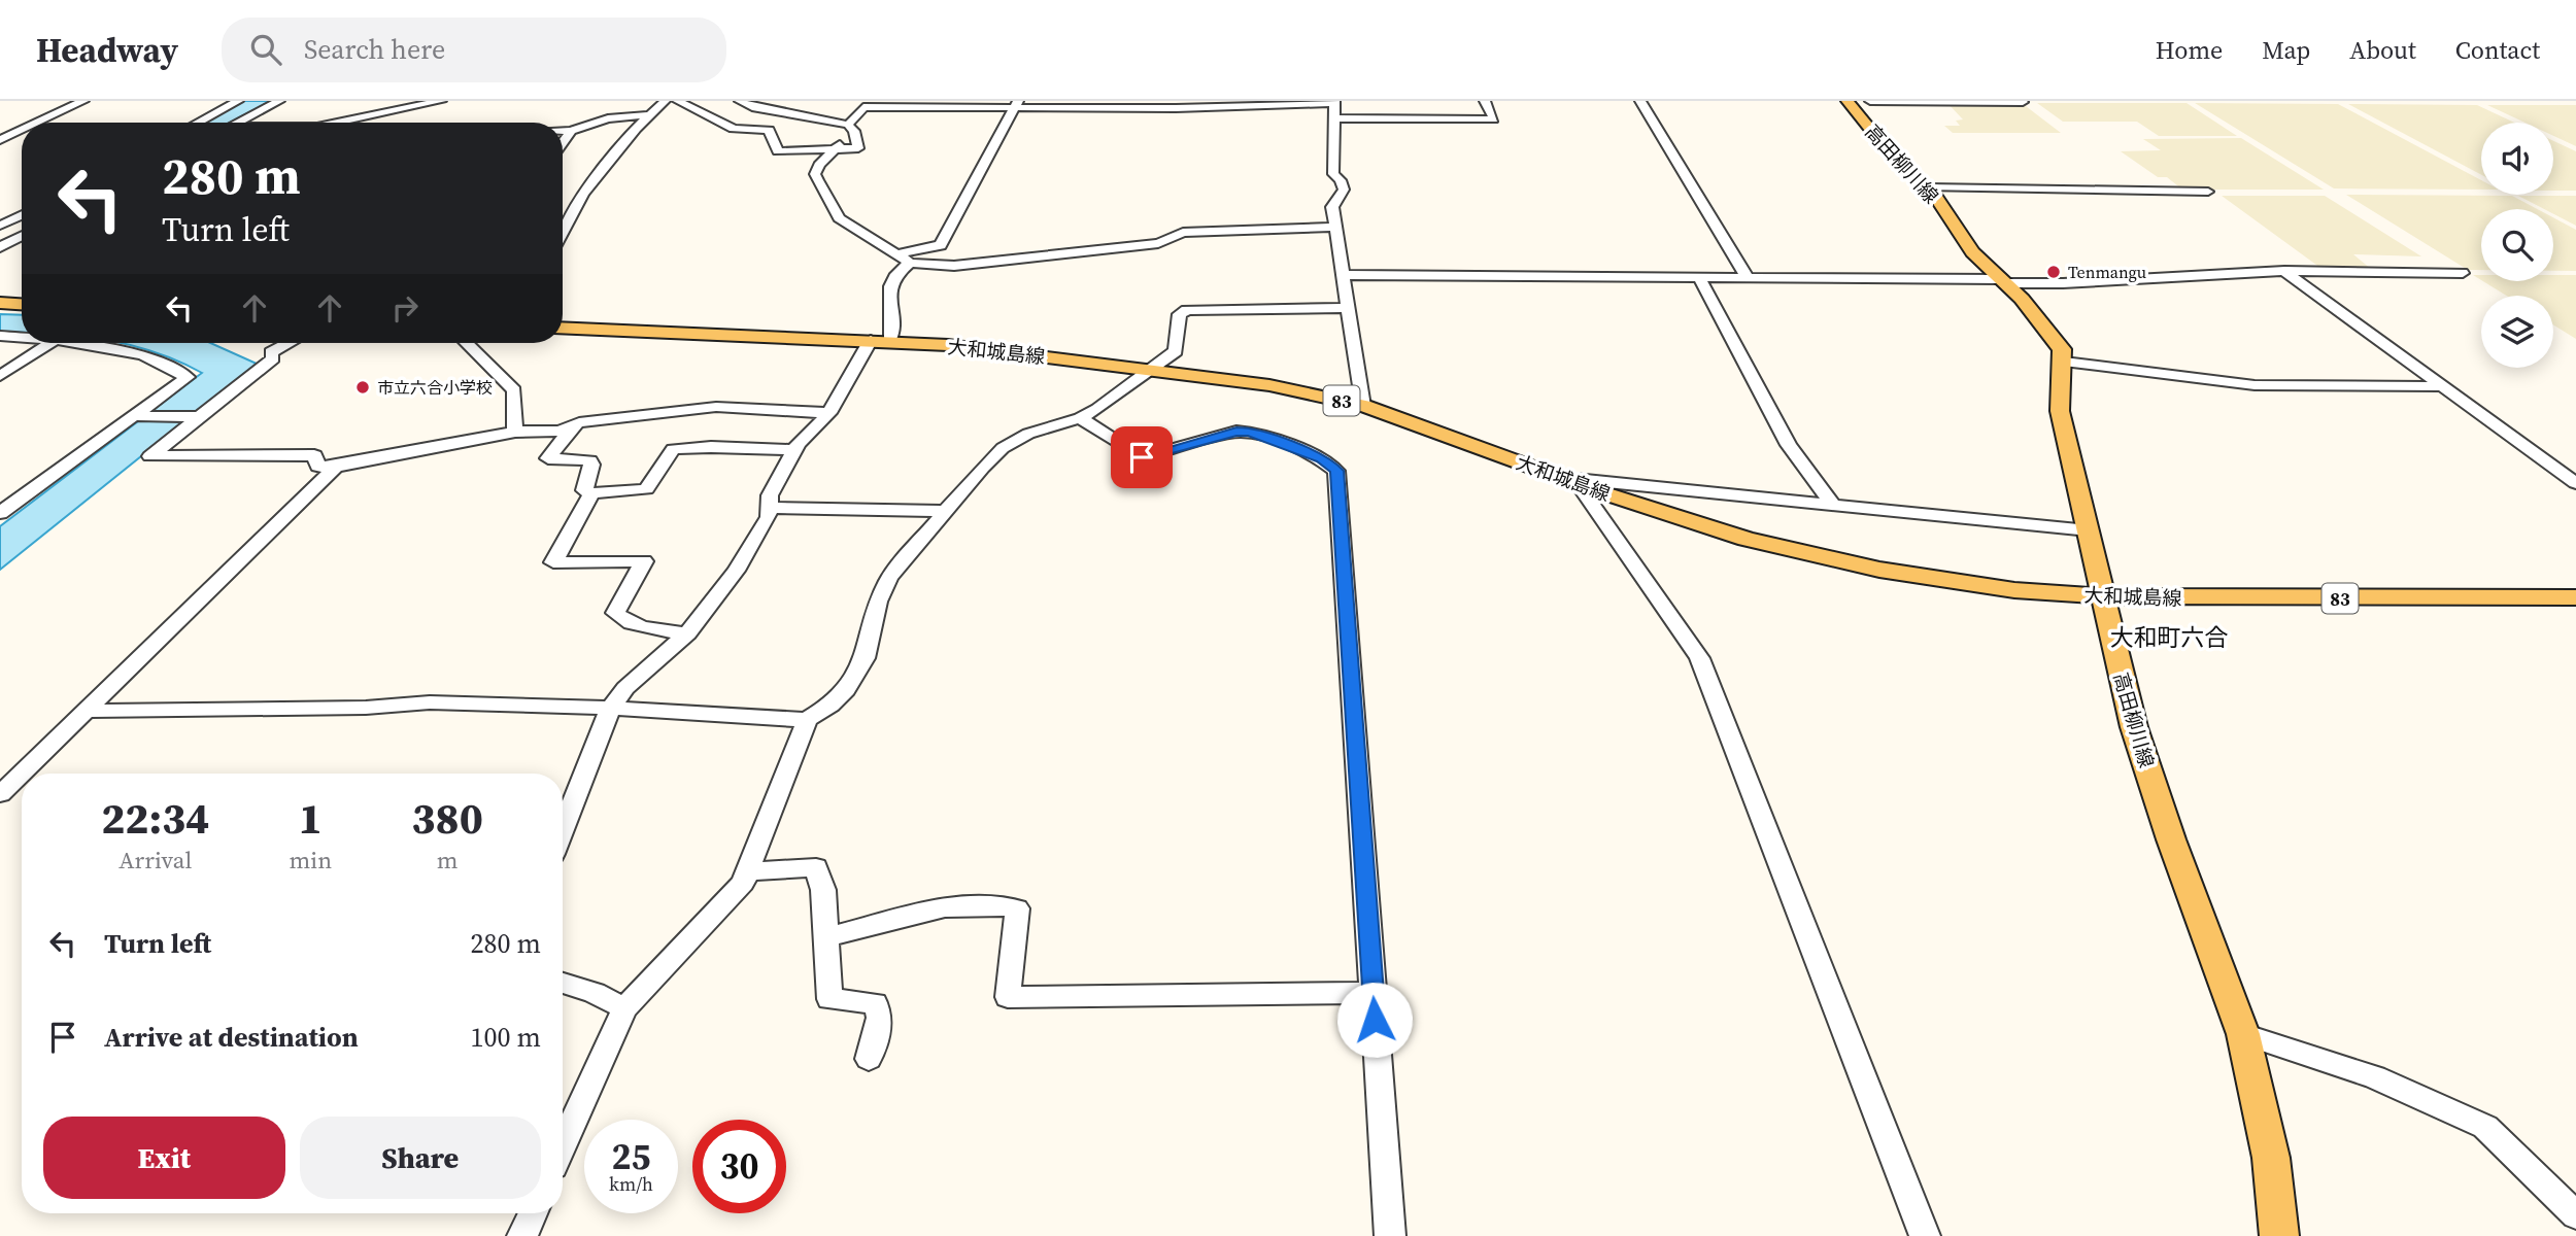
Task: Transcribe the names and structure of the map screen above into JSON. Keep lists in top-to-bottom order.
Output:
{
  "streets": {
    "main road": ["高田柳川線", "大和城島線", "83"]
  },
  "crossings": [
    ["高田柳川線", "大和城島線"]
  ],
  "districts": ["大和町六合"],
  "places": ["Tenmangu", "市立六合小学校"],
  "page": {
    "header": "Headway",
    "search": "Search here",
    "nav": [
      "Home",
      "Map",
      "About",
      "Contact"
    ],
    "turn": ["280 m", "Turn left"],
    "eta": [
      "22:34",
      "Arrival",
      "1",
      "min",
      "380",
      "m"
    ],
    "list": [
      {
        "name": "Turn left",
        "value": "280 m"
      },
      {
        "name": "Arrive at destination",
        "value": "100 m"
      }
    ],
    "buttons": ["Exit", "Share"],
    "speed": "25 km/h",
    "limit": "30"
  }
}
